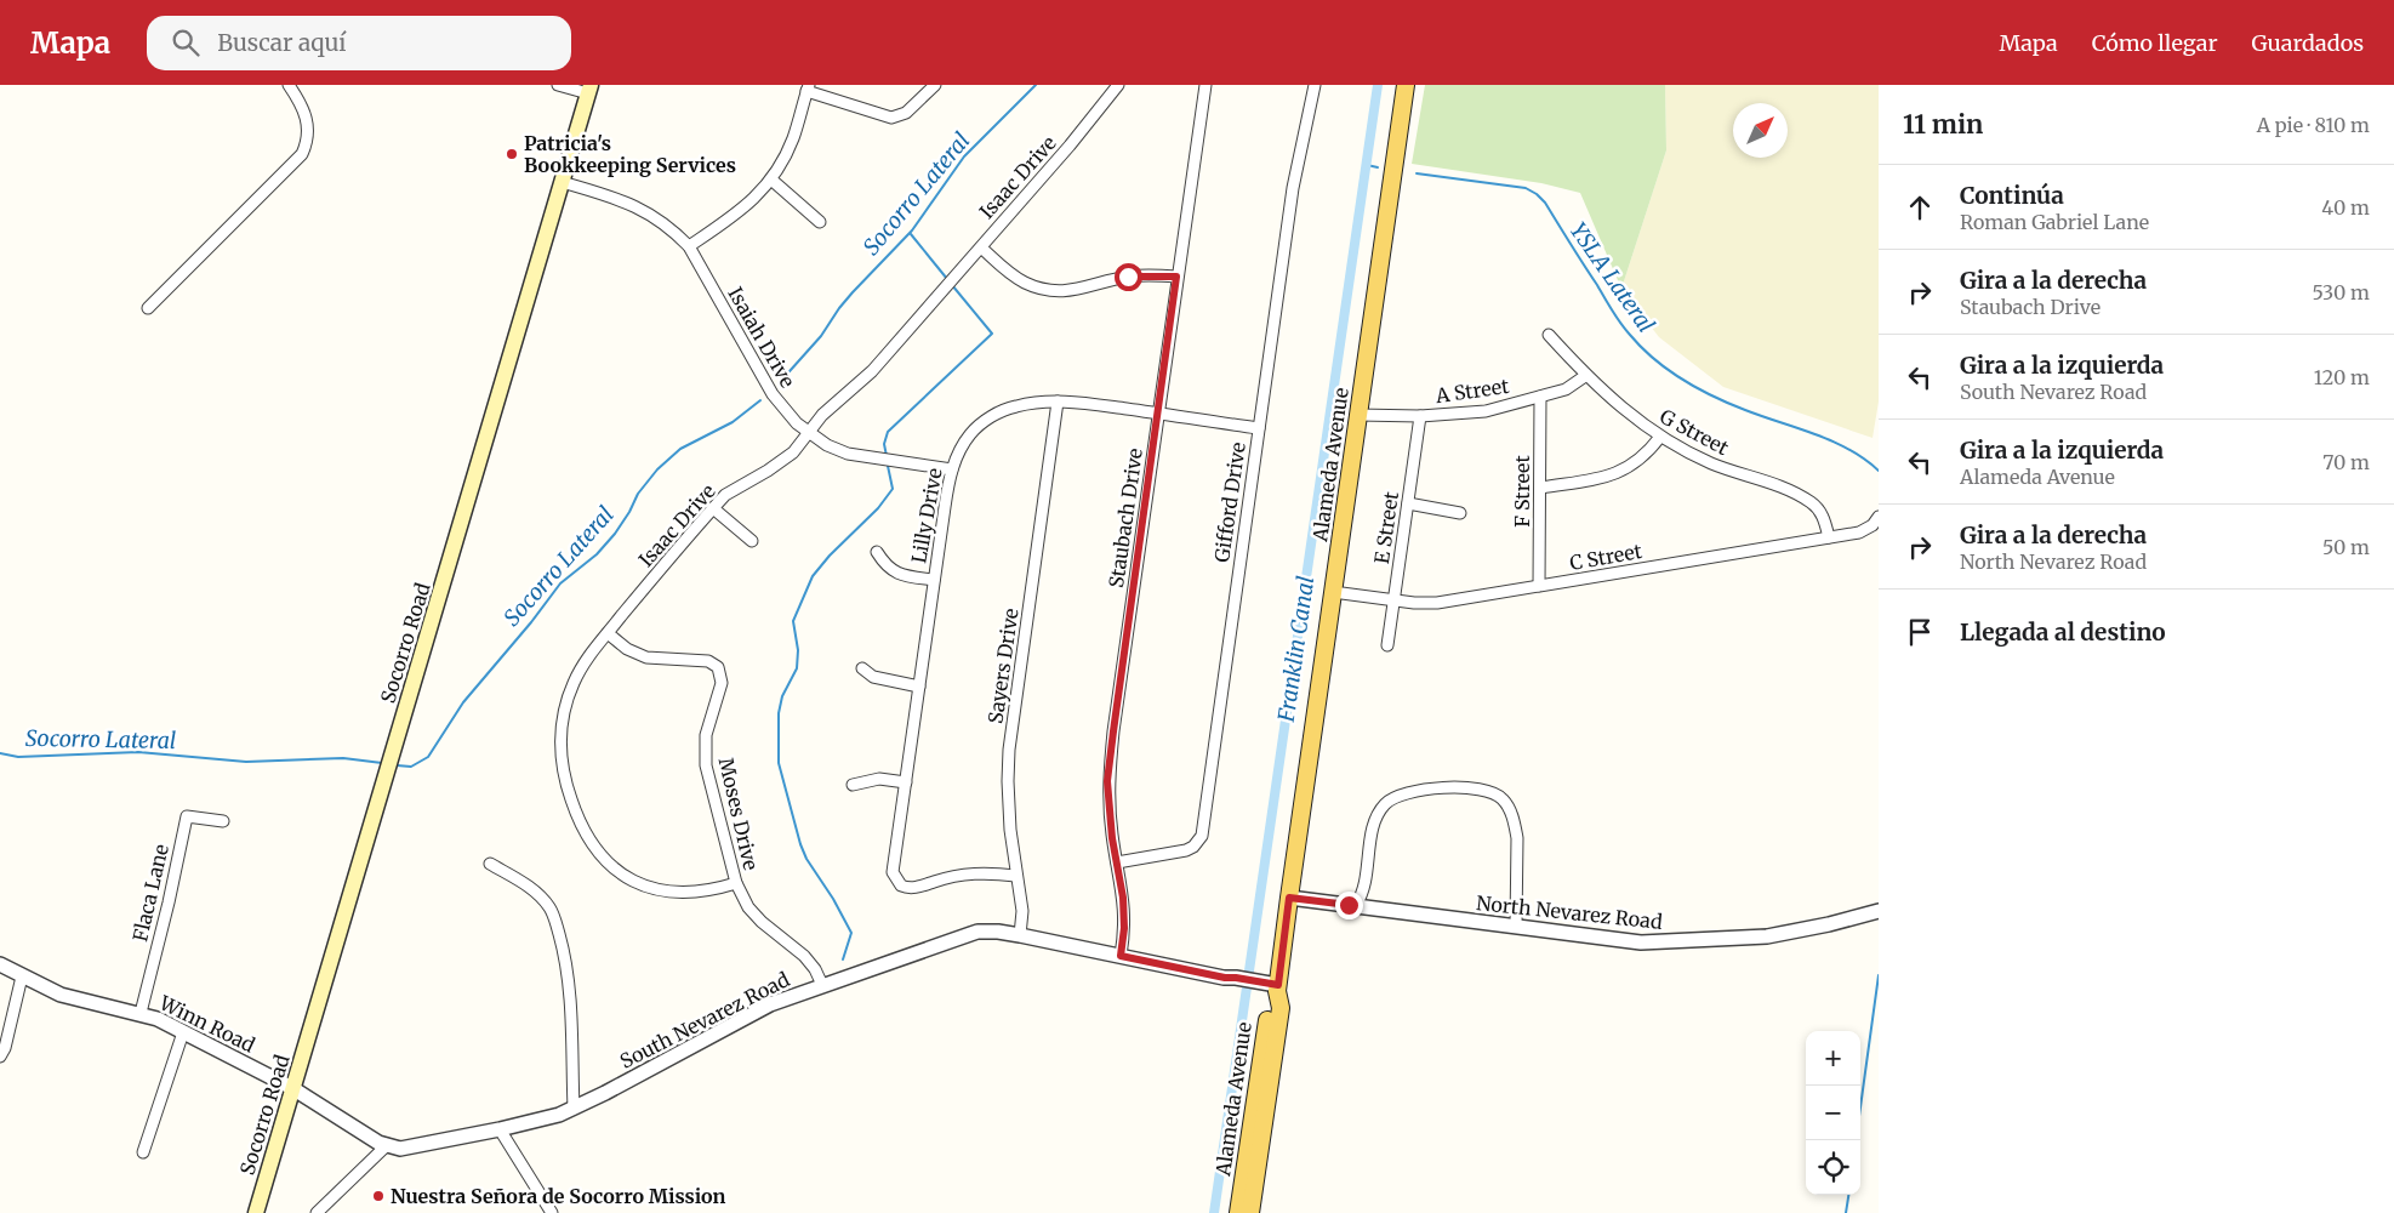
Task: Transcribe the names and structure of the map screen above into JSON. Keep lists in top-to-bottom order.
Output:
{
  "streets": {
    "main road": ["Alameda Avenue", "Socorro Road"],
    "street": [
      "Isaac Drive",
      "Isaiah Drive",
      "A Street",
      "G Street",
      "F Street",
      "Gifford Drive",
      "Lilly Drive",
      "Staubach Drive",
      "E Street",
      "C Street",
      "Sayers Drive",
      "Moses Drive",
      "Flaca Lane",
      "North Nevarez Road",
      "South Nevarez Road",
      "Winn Road"
    ]
  },
  "crossings": [
    ["Isaac Drive", "Isaiah Drive"],
    ["Isaac Drive", "Moses Drive"],
    ["Isaiah Drive", "Lilly Drive"],
    ["Isaiah Drive", "Socorro Road"],
    ["A Street", "G Street"],
    ["A Street", "Alameda Avenue"],
    ["A Street", "F Street"],
    ["A Street", "E Street"],
    ["G Street", "C Street"],
    ["Alameda Avenue", "C Street"],
    ["Alameda Avenue", "North Nevarez Road"],
    ["Alameda Avenue", "South Nevarez Road"],
    ["F Street", "C Street"],
    ["Gifford Drive", "Lilly Drive"],
    ["Gifford Drive", "Staubach Drive"],
    ["Lilly Drive", "Staubach Drive"],
    ["Lilly Drive", "Sayers Drive"],
    ["Staubach Drive", "South Nevarez Road"],
    ["E Street", "C Street"],
    ["Socorro Road", "Winn Road"],
    ["Sayers Drive", "South Nevarez Road"],
    ["Moses Drive", "South Nevarez Road"],
    ["Flaca Lane", "Winn Road"],
    ["South Nevarez Road", "Winn Road"]
  ],
  "water": ["Socorro Lateral", "YSLA Lateral", "Franklin Canal"],
  "places": ["Patricia's Bookkeeping Services", "Nuestra Señora de Socorro Mission"],
  "north": "top right",
  "page": {
    "header": "Mapa",
    "search": "Buscar aquí",
    "nav": ["Mapa", "Cómo llegar", "Guardados"],
    "heading": ["11 min", "A pie · 810 m"],
    "list": [
      ["Continúa", "Roman Gabriel Lane", "40 m"],
      ["Gira a la derecha", "Staubach Drive", "530 m"],
      ["Gira a la izquierda", "South Nevarez Road", "120 m"],
      ["Gira a la izquierda", "Alameda Avenue", "70 m"],
      ["Gira a la derecha", "North Nevarez Road", "50 m"],
      "Llegada al destino"
    ],
    "map_buttons": ["+", "−"]
  }
}
